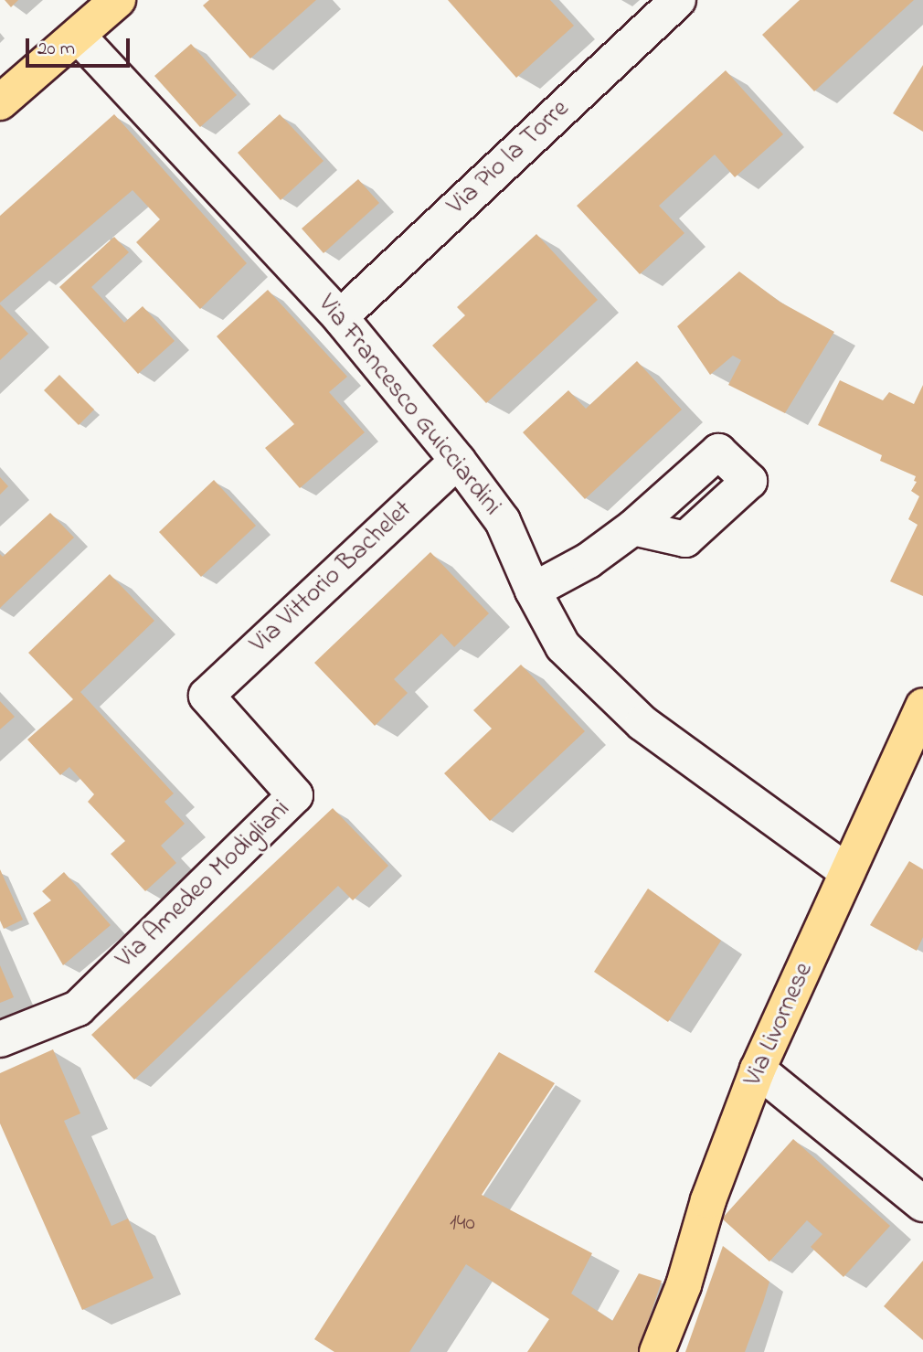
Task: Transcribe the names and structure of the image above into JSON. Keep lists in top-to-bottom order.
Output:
{
  "streets": {
    "main road": ["Via Livornese"],
    "street": [
      "Via Pio la Torre",
      "Via Francesco Guicciardini",
      "Via Vittorio Bachelet",
      "Via Amedeo Modigliani"
    ]
  },
  "crossings": [
    ["Via Pio la Torre", "Via Francesco Guicciardini"],
    ["Via Francesco Guicciardini", "Via Vittorio Bachelet"],
    ["Via Francesco Guicciardini", "Via Livornese"],
    ["Via Vittorio Bachelet", "Via Amedeo Modigliani"]
  ],
  "house_numbers": ["140"],
  "scale_bar": "20 m"
}
